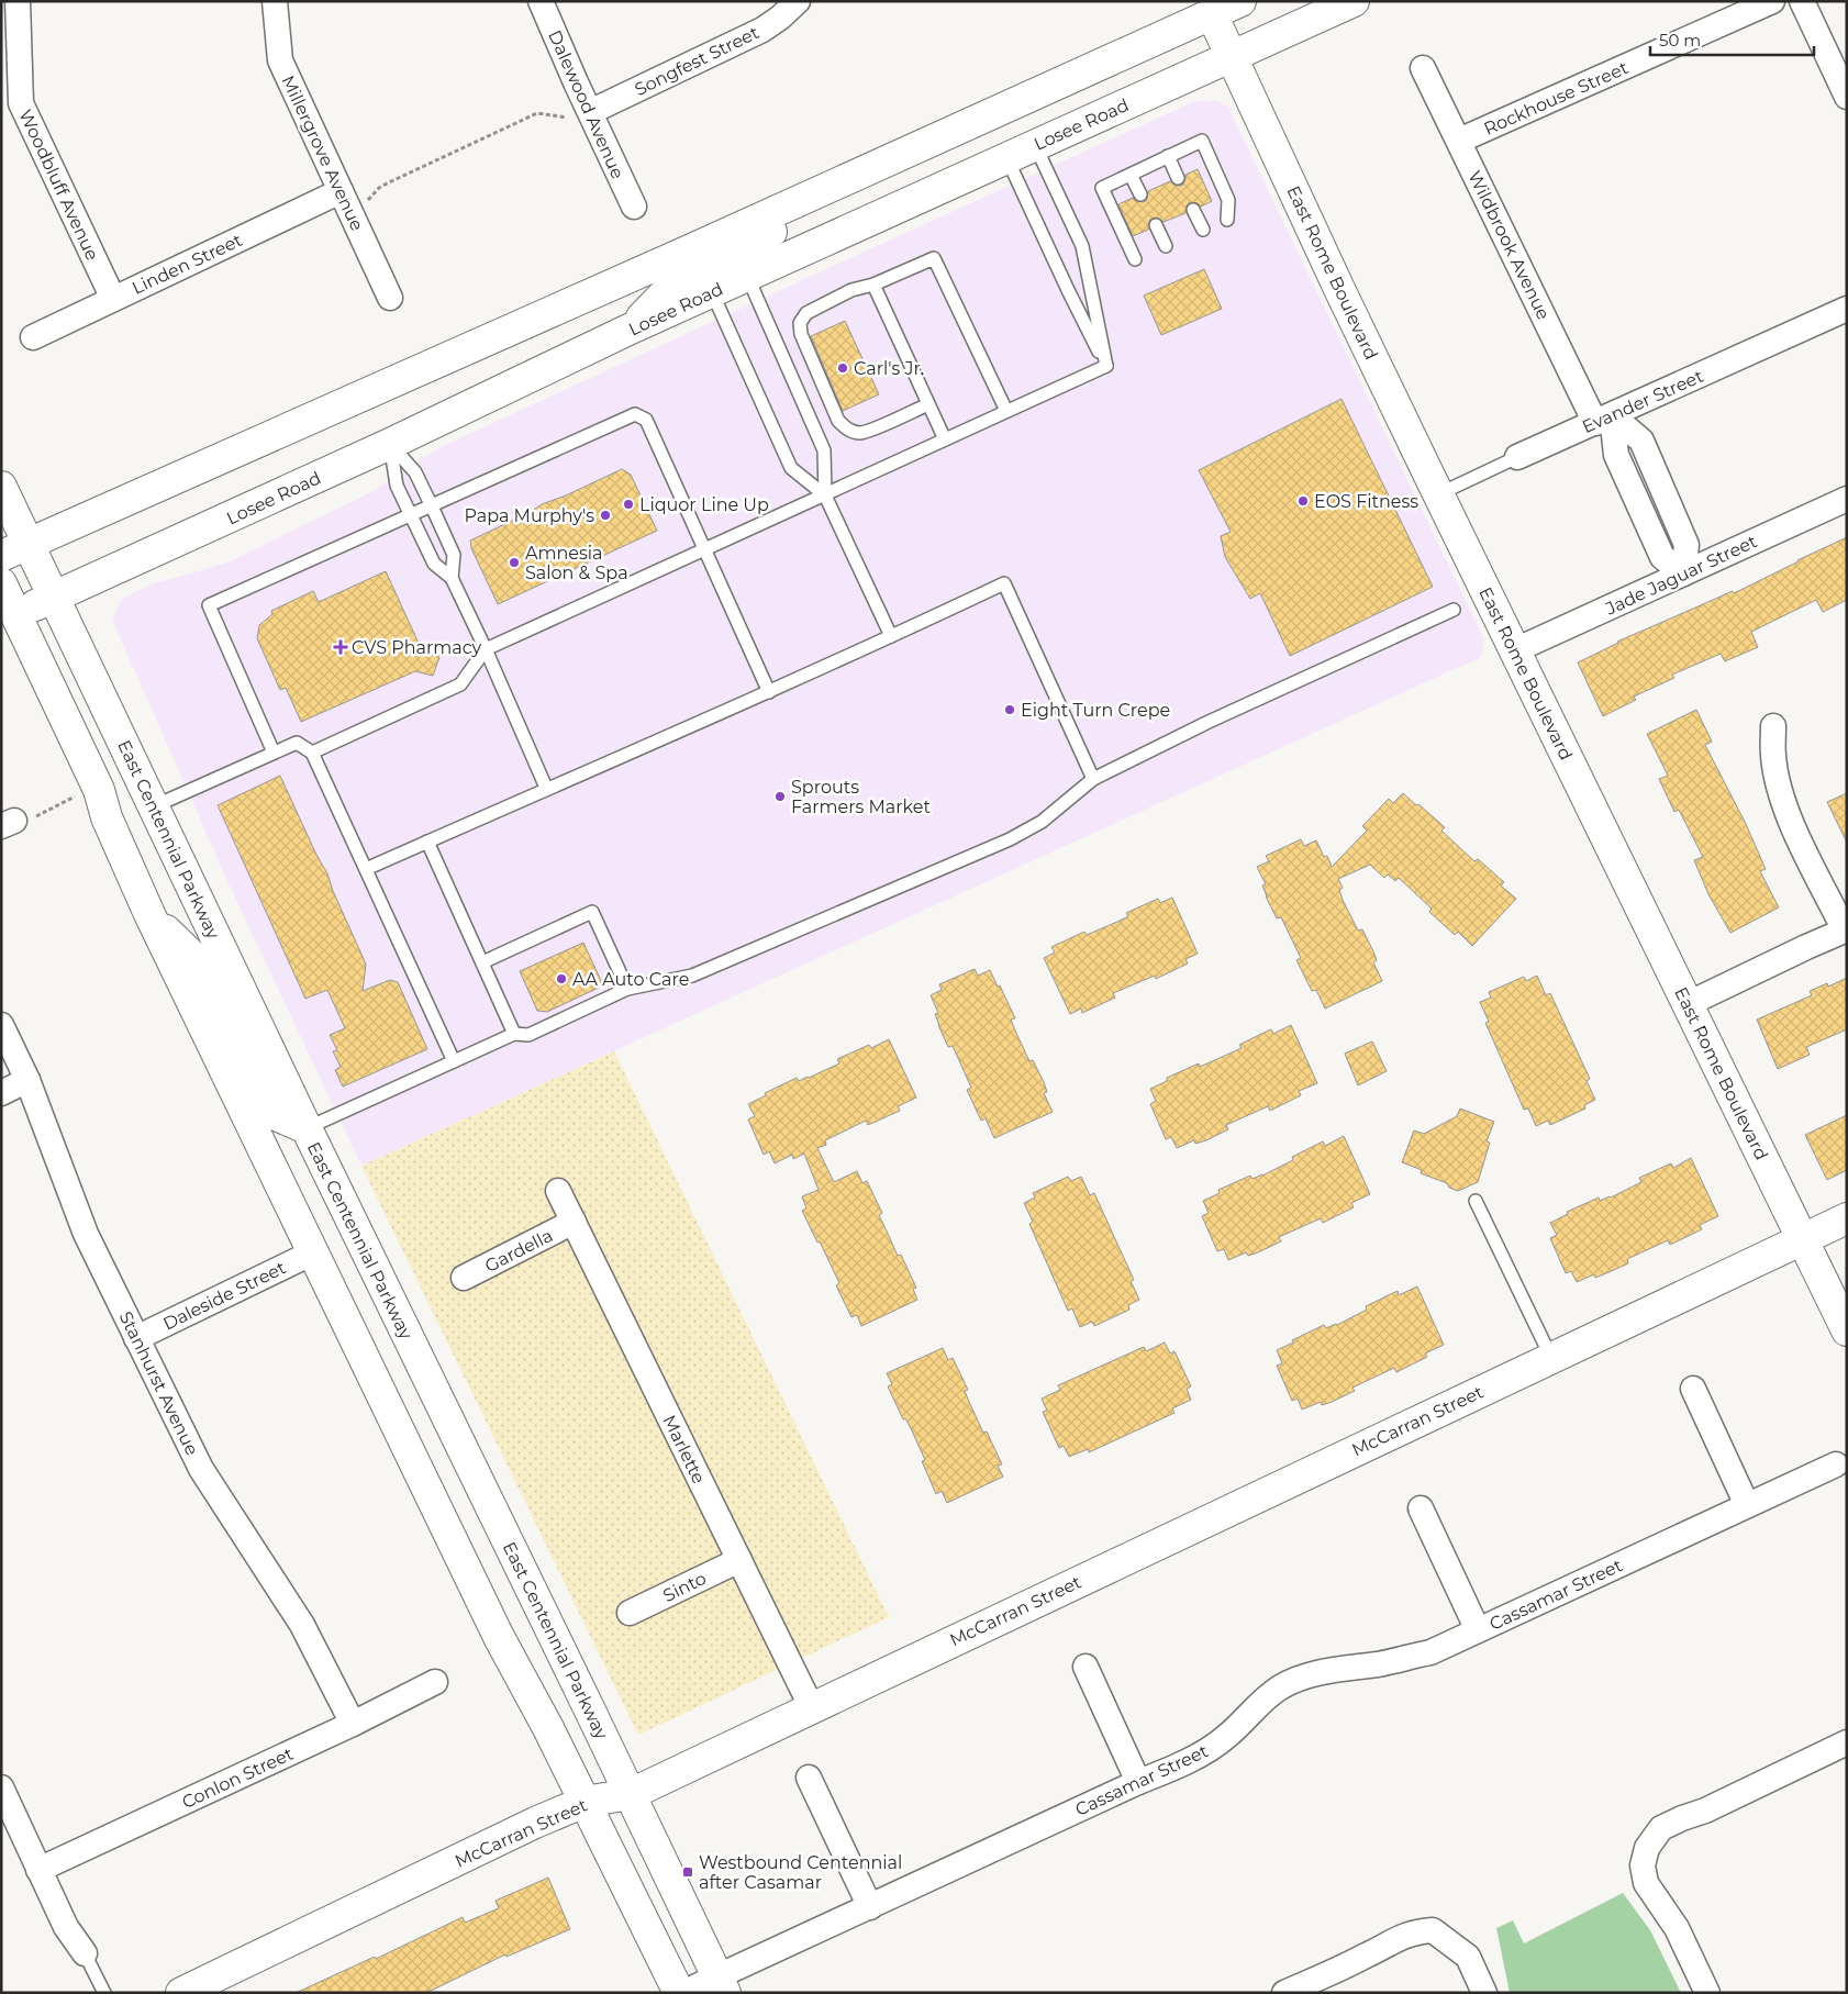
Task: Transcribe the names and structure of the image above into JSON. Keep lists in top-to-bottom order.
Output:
{
  "streets": {
    "main road": [
      "Losee Road",
      "East Rome Boulevard",
      "East Centennial Parkway",
      "McCarran Street"
    ],
    "street": [
      "Songfest Street",
      "Rockhouse Street",
      "Dalewood Avenue",
      "Millergrove Avenue",
      "Woodbluff Avenue",
      "Wildbrook Avenue",
      "Linden Street",
      "Evander Street",
      "Jade Jaguar Street",
      "Gardella",
      "Daleside Street",
      "Stanhurst Avenue",
      "Marlette",
      "Sinto",
      "Cassamar Street",
      "Conlon Street"
    ]
  },
  "crossings": [
    ["Songfest Street", "Dalewood Avenue"],
    ["Rockhouse Street", "Wildbrook Avenue"],
    ["Losee Road", "East Rome Boulevard"],
    ["Losee Road", "East Centennial Parkway"],
    ["Millergrove Avenue", "Linden Street"],
    ["Woodbluff Avenue", "Linden Street"],
    ["Wildbrook Avenue", "Evander Street"],
    ["Wildbrook Avenue", "Jade Jaguar Street"],
    ["East Rome Boulevard", "Evander Street"],
    ["East Rome Boulevard", "Jade Jaguar Street"],
    ["East Rome Boulevard", "McCarran Street"],
    ["East Centennial Parkway", "McCarran Street"],
    ["East Centennial Parkway", "Cassamar Street"],
    ["Gardella", "Marlette"],
    ["Daleside Street", "Stanhurst Avenue"],
    ["Stanhurst Avenue", "Conlon Street"],
    ["McCarran Street", "Marlette"],
    ["Marlette", "Sinto"]
  ],
  "places": {
    "other": [
      "Carl's Jr.",
      "EOS Fitness",
      "Liquor Line Up",
      "Papa Murphy's",
      "Amnesia Salon & Spa",
      "Eight Turn Crepe",
      "Sprouts Farmers Market",
      "AA Auto Care"
    ],
    "health": ["CVS Pharmacy"],
    "transit": ["Westbound Centennial after Casamar"]
  },
  "scale_bar": "50 m"
}
